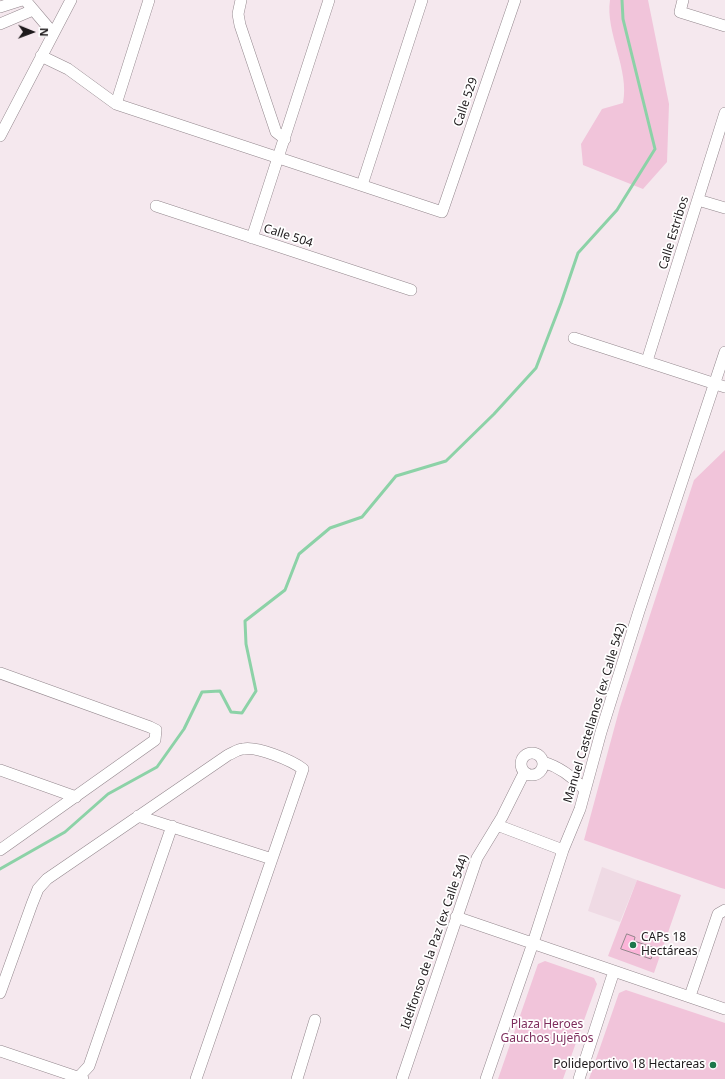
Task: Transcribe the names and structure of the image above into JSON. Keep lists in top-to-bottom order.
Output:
{
  "streets": {
    "street": [
      "Calle 529",
      "Calle Estribos",
      "Calle 504",
      "Manuel Castellanos (ex Calle 542)",
      "Idelfonso de la Paz (ex Calle 544)"
    ]
  },
  "parks": ["Plaza Heroes Gauchos Jujeños"],
  "places": ["CAPs 18 Hectáreas", "Polideportivo 18 Hectareas"],
  "north": "right"
}
